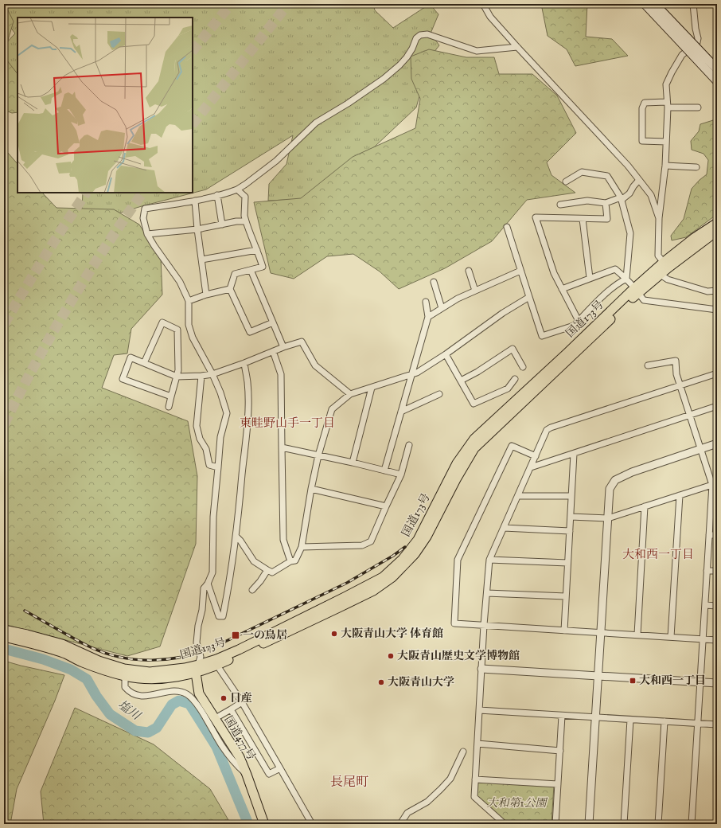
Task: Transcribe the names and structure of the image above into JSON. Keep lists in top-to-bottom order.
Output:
{
  "streets": {
    "highway": ["国道173号", "国道477号"]
  },
  "crossings": [
    ["国道173号", "国道477号"]
  ],
  "districts": ["東畦野山手一丁目", "大和西一丁目", "長尾町"],
  "water": ["塩川"],
  "parks": ["大和第1公園"],
  "places": {
    "other": [
      "大阪青山大学 体育館",
      "大阪青山歴史文学博物館",
      "大阪青山大学",
      "日産"
    ],
    "transit": ["一の鳥居", "大和西一丁目"]
  }
}
